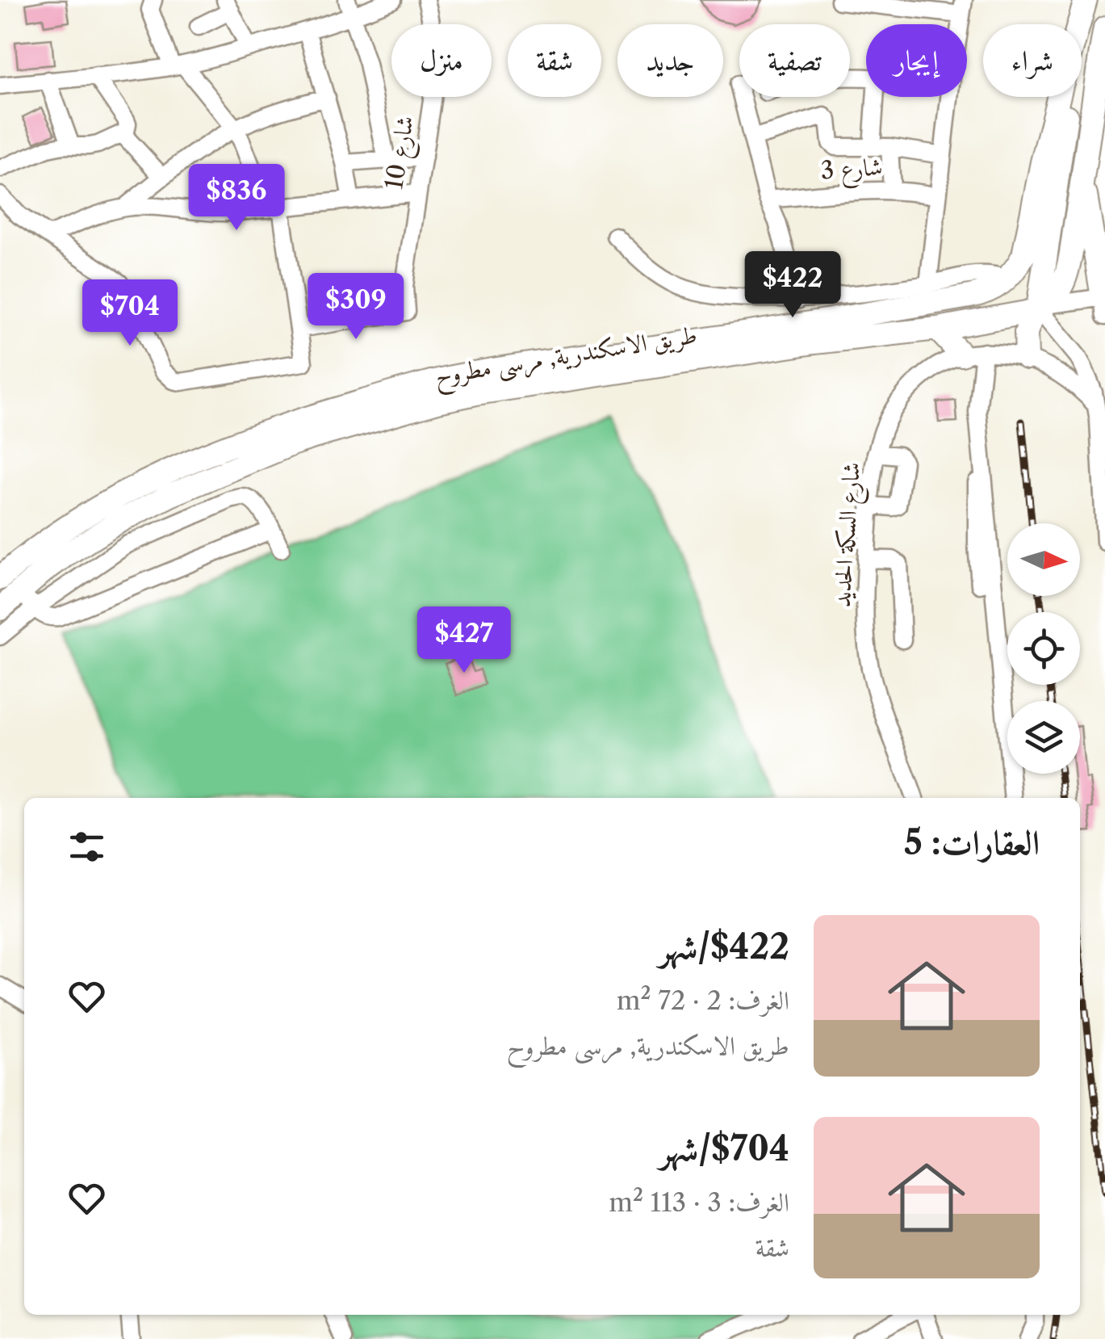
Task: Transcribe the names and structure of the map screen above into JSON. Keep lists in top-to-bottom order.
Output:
{
  "streets": {
    "main road": ["طريق الاسكندرية, مرسى مطروح"],
    "street": ["شارع 10", "شارع 3", "شارع السكة الحديد"]
  },
  "north": "right",
  "page": {
    "chip": [
      "شراء",
      "إيجار",
      "تصفية",
      "جديد",
      "شقة",
      "منزل"
    ],
    "price": [
      "$836",
      "$422",
      "$309",
      "$704",
      "$427"
    ],
    "heading": "العقارات: 5",
    "list": [
      {
        "name": "$422/شهر",
        "note": "الغرف: 2 · 72 m² · طريق الاسكندرية, مرسى مطروح"
      },
      {
        "name": "$704/شهر",
        "note": "الغرف: 3 · 113 m² · شقة"
      }
    ]
  }
}
